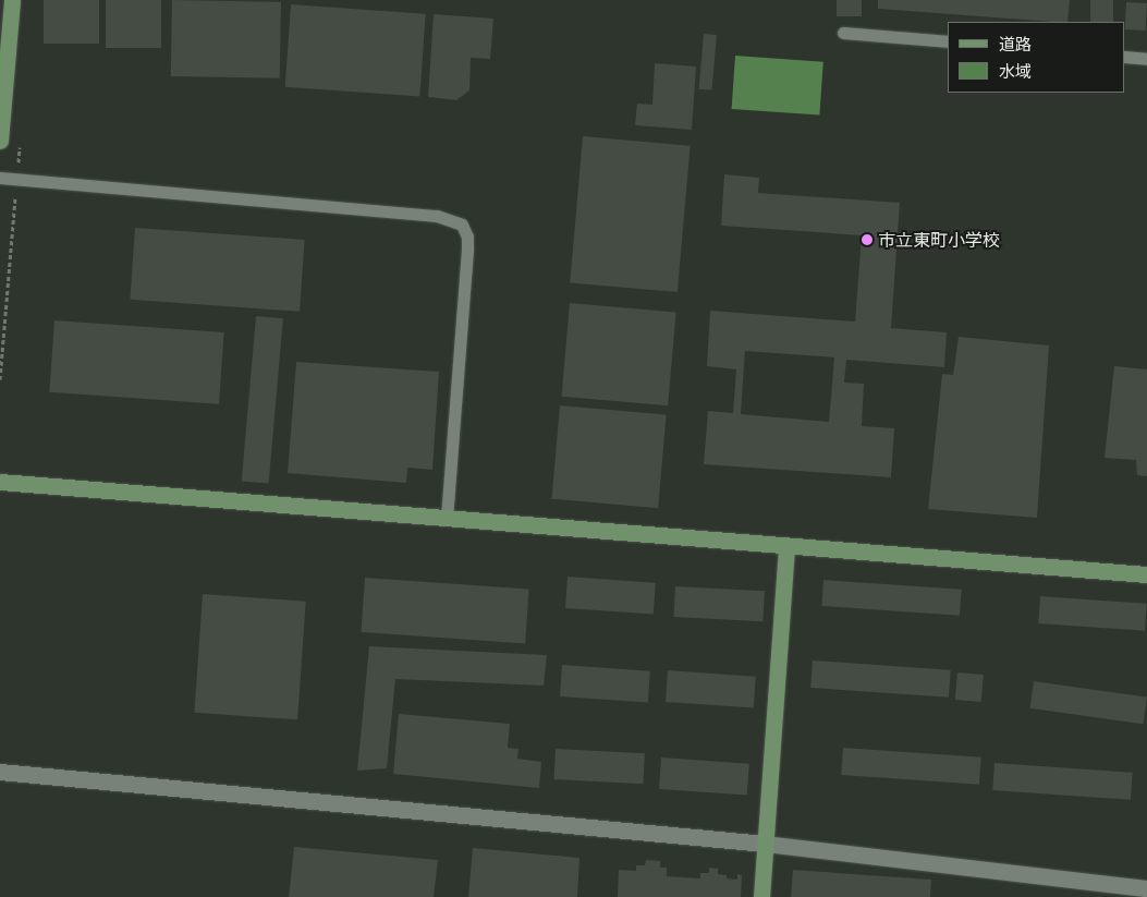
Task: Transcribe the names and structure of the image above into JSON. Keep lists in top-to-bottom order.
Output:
{
  "places": ["市立東町小学校"],
  "legend": ["道路", "水域"]
}
